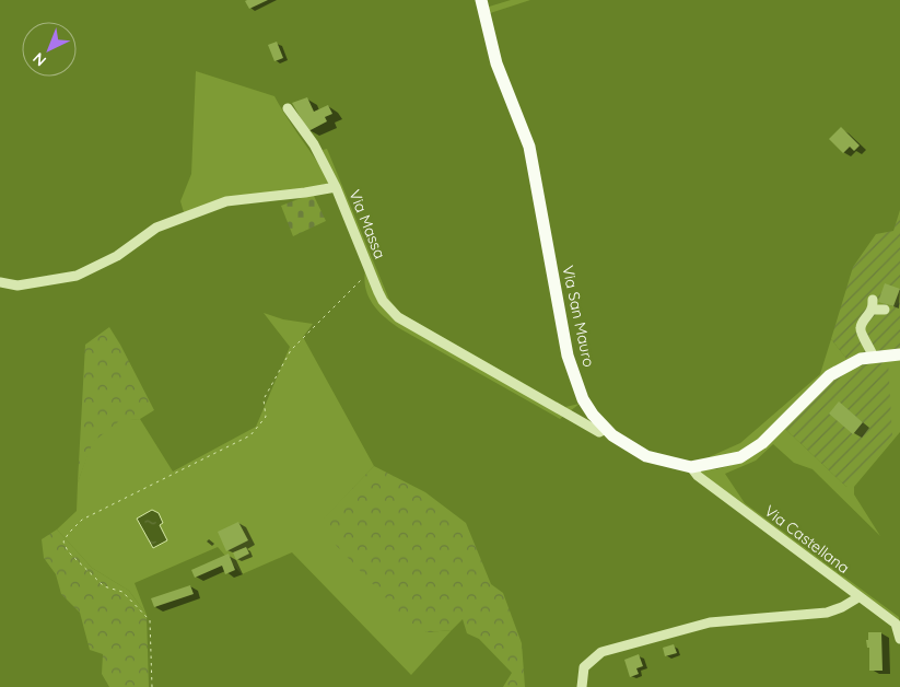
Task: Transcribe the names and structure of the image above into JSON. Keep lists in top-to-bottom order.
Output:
{
  "streets": {
    "main road": ["Via San Mauro"],
    "street": ["Via Massa", "Via Castellana"]
  },
  "crossings": [
    ["Via Massa", "Via San Mauro"],
    ["Via San Mauro", "Via Castellana"]
  ],
  "north": "bottom left"
}
